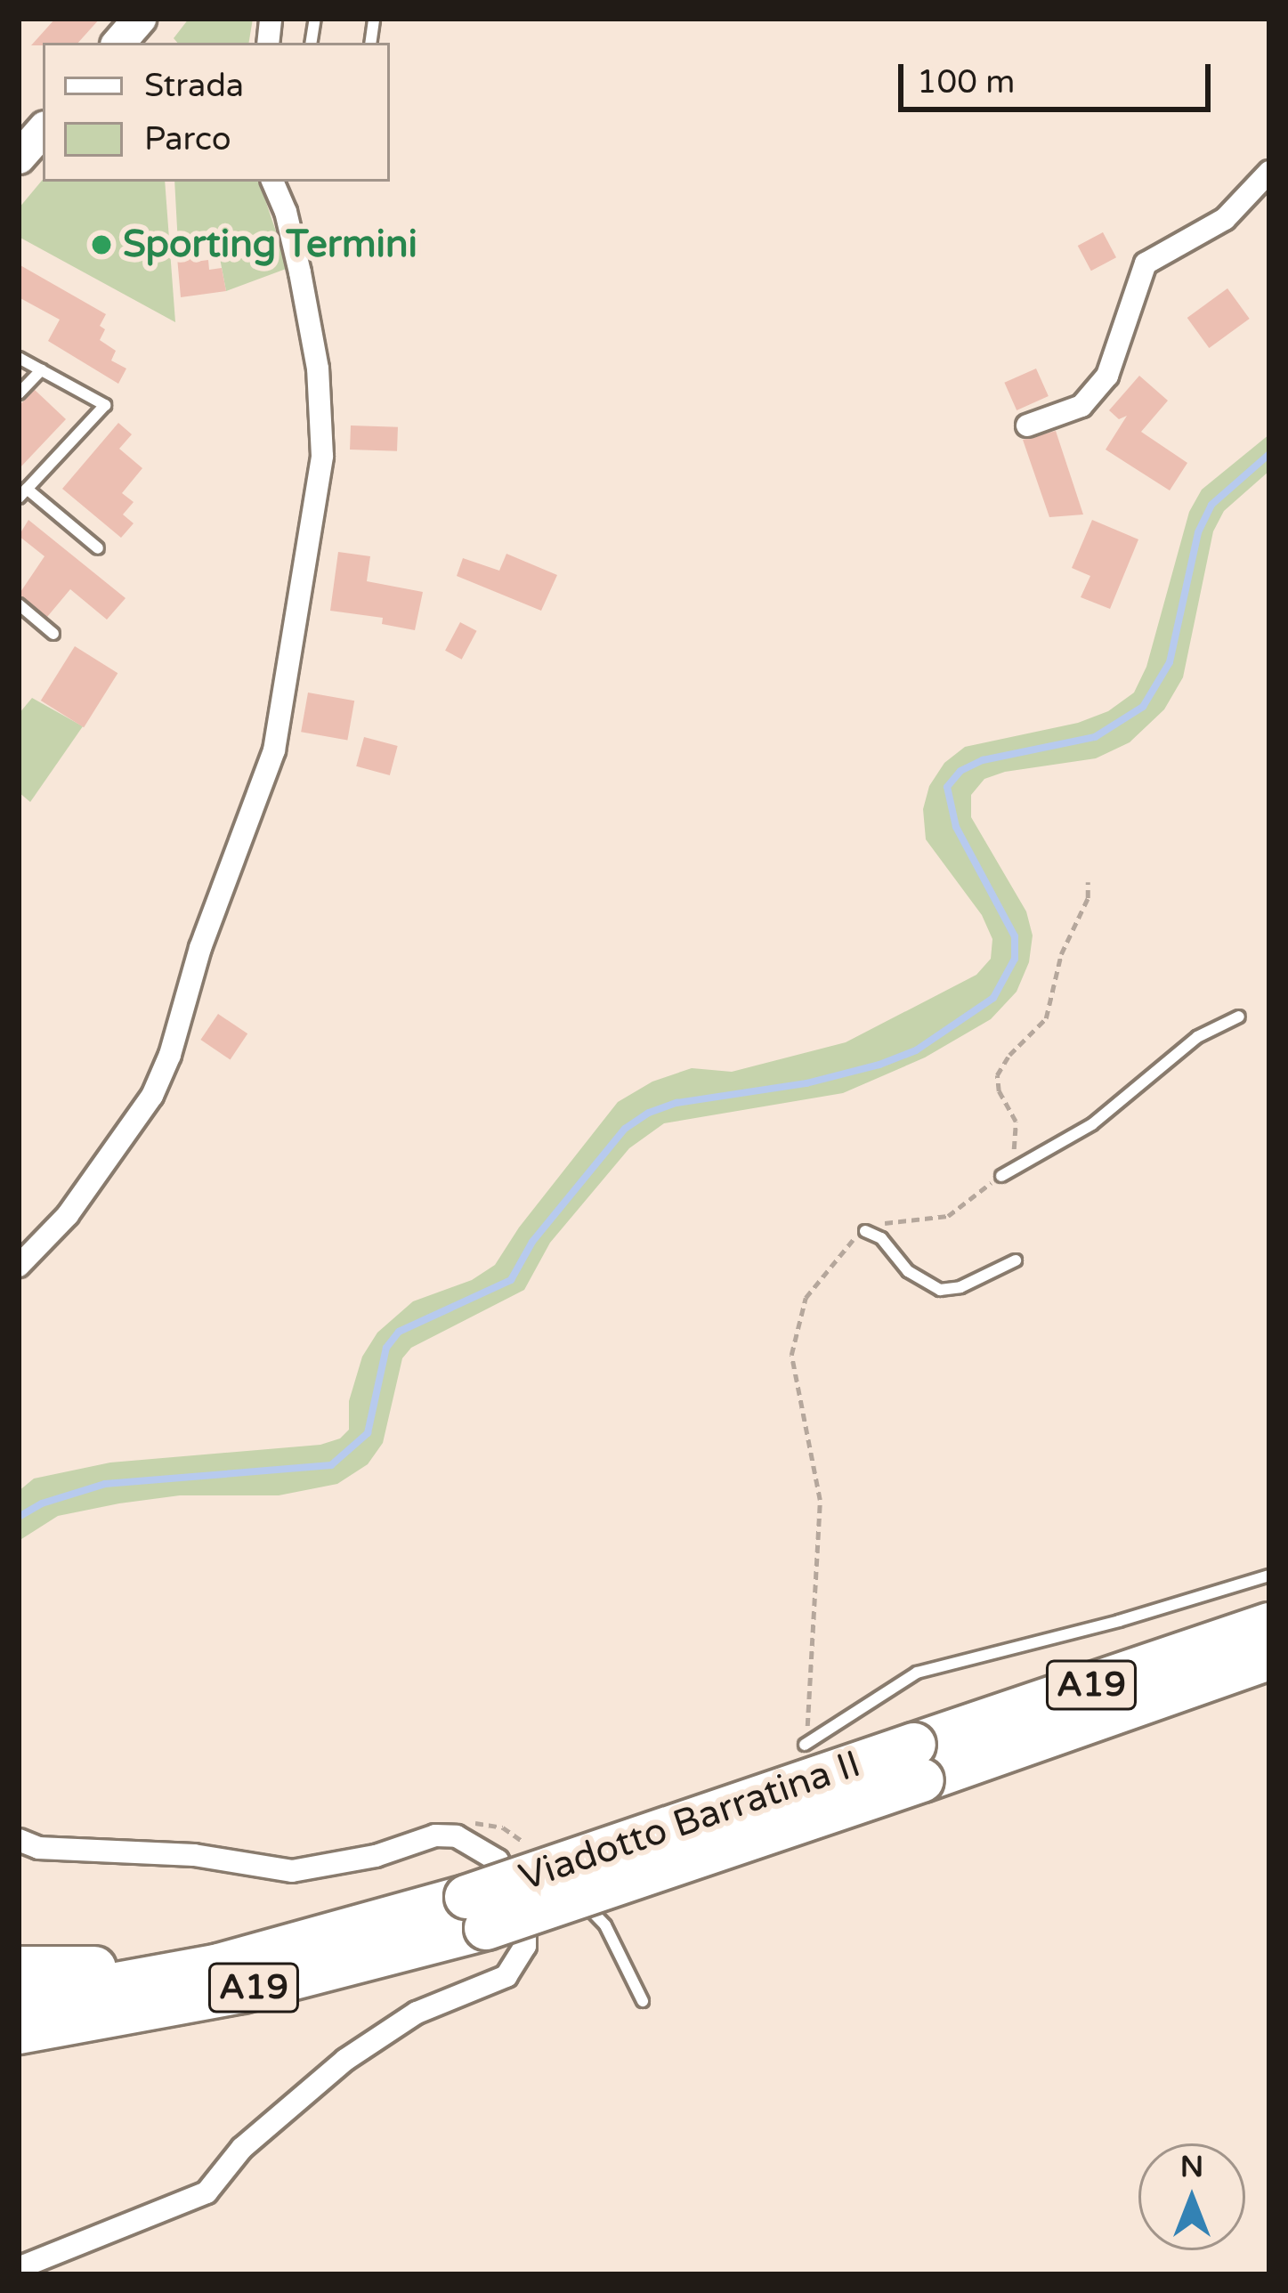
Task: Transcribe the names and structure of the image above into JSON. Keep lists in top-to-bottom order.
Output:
{
  "streets": {
    "highway": ["A19", "Viadotto Barratina II"]
  },
  "crossings": [
    ["A19", "Viadotto Barratina II"]
  ],
  "places": ["Sporting Termini"],
  "legend": ["Strada", "Parco"],
  "scale_bar": "100 m",
  "north": "top"
}
